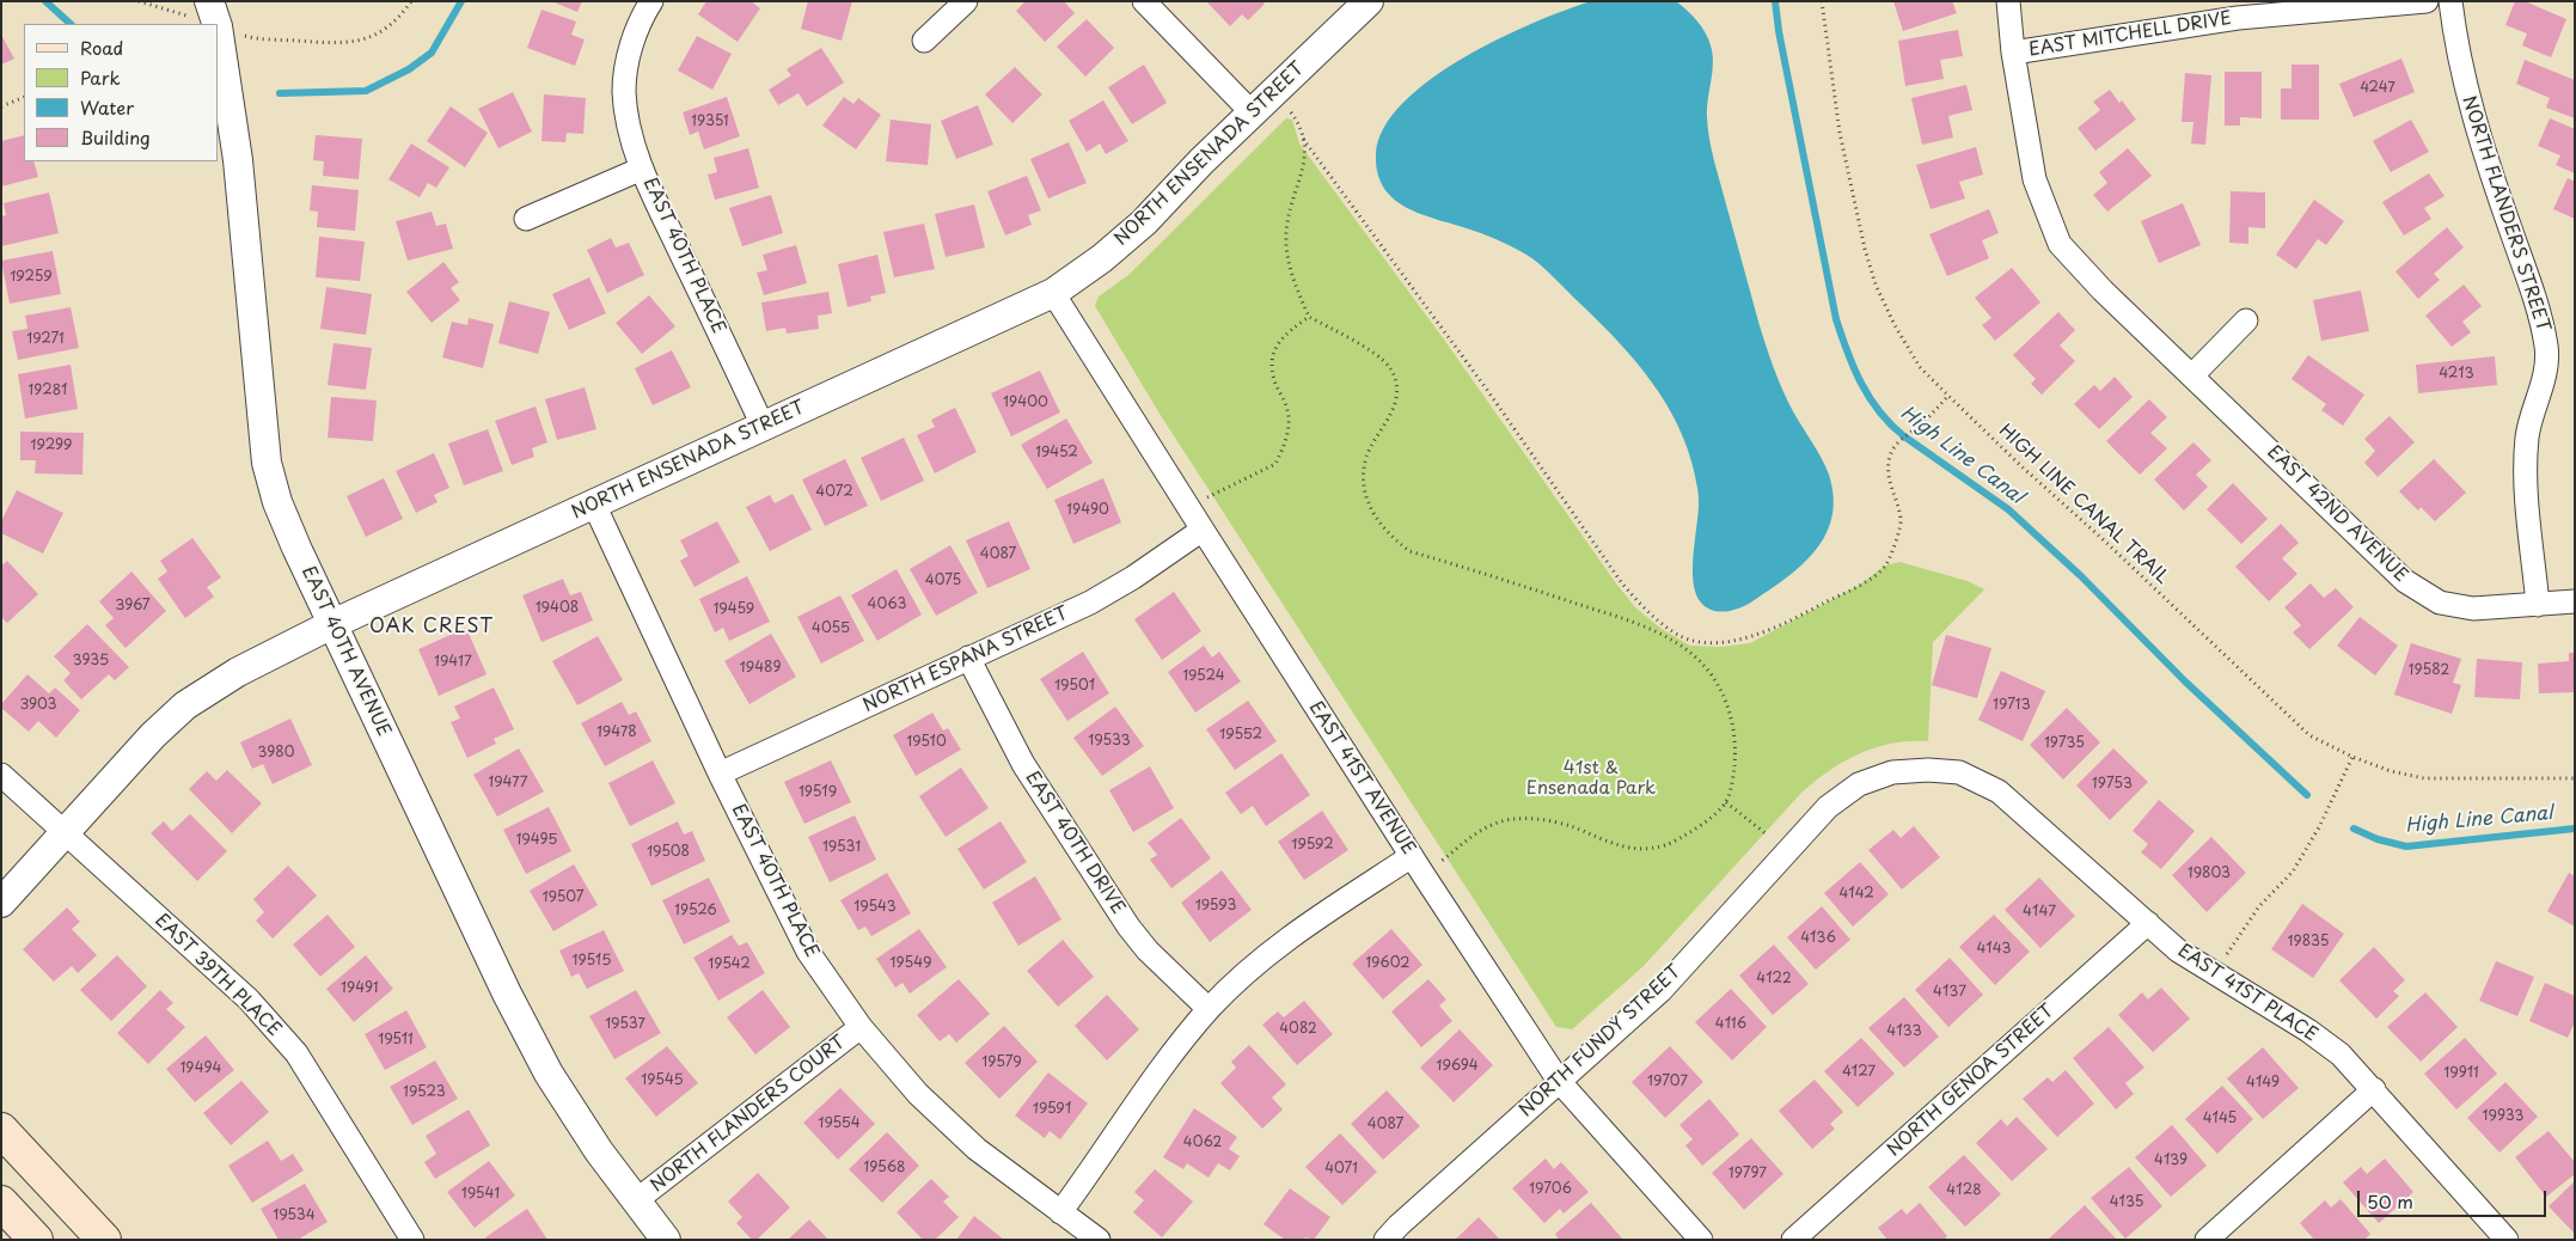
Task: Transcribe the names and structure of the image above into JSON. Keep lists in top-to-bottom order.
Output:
{
  "streets": {
    "street": [
      "EAST MITCHELL DRIVE",
      "NORTH ENSENADA STREET",
      "NORTH FLANDERS STREET",
      "EAST 40TH PLACE",
      "EAST 42ND AVENUE",
      "EAST 40TH AVENUE",
      "NORTH ESPANA STREET",
      "EAST 41ST AVENUE",
      "EAST 40TH DRIVE",
      "EAST 39TH PLACE",
      "EAST 41ST PLACE",
      "NORTH FUNDY STREET",
      "NORTH GENOA STREET",
      "NORTH FLANDERS COURT"
    ],
    "path": ["HIGH LINE CANAL TRAIL"]
  },
  "crossings": [
    ["EAST MITCHELL DRIVE", "EAST 42ND AVENUE"],
    ["NORTH ENSENADA STREET", "EAST 40TH PLACE"],
    ["NORTH ENSENADA STREET", "EAST 40TH AVENUE"],
    ["NORTH ENSENADA STREET", "EAST 41ST AVENUE"],
    ["NORTH ENSENADA STREET", "EAST 39TH PLACE"],
    ["NORTH FLANDERS STREET", "EAST 42ND AVENUE"],
    ["EAST 40TH PLACE", "NORTH ESPANA STREET"],
    ["EAST 40TH PLACE", "NORTH FLANDERS COURT"],
    ["EAST 40TH AVENUE", "NORTH FLANDERS COURT"],
    ["NORTH ESPANA STREET", "EAST 41ST AVENUE"],
    ["NORTH ESPANA STREET", "EAST 40TH DRIVE"],
    ["EAST 41ST AVENUE", "NORTH FUNDY STREET"],
    ["EAST 41ST PLACE", "NORTH FUNDY STREET"],
    ["EAST 41ST PLACE", "NORTH GENOA STREET"]
  ],
  "districts": ["OAK CREST"],
  "water": ["High Line Canal"],
  "parks": ["41st & Ensenada Park"],
  "house_numbers": [
    "4247",
    "19351",
    "19259",
    "19271",
    "4213",
    "19281",
    "19400",
    "19299",
    "19452",
    "4072",
    "19490",
    "4087",
    "4075",
    "4063",
    "3967",
    "19408",
    "19459",
    "4055",
    "3935",
    "19417",
    "19489",
    "19582",
    "19524",
    "19501",
    "3903",
    "19713",
    "19478",
    "19552",
    "19533",
    "19510",
    "19735",
    "3980",
    "19477",
    "19753",
    "19519",
    "19495",
    "19592",
    "19531",
    "19508",
    "19803",
    "4142",
    "19507",
    "19593",
    "19543",
    "19526",
    "4147",
    "4136",
    "19835",
    "4143",
    "19515",
    "19549",
    "19602",
    "19542",
    "4122",
    "19491",
    "4137",
    "19537",
    "4116",
    "4082",
    "4133",
    "19511",
    "19579",
    "19694",
    "19494",
    "4127",
    "19911",
    "19545",
    "19707",
    "4149",
    "19523",
    "19591",
    "19933",
    "4145",
    "19554",
    "4087",
    "4062",
    "4139",
    "19568",
    "4071",
    "19797",
    "19706",
    "4128",
    "19541",
    "4135",
    "19534"
  ],
  "legend": [
    "Road",
    "Park",
    "Water",
    "Building"
  ],
  "scale_bar": "50 m"
}
